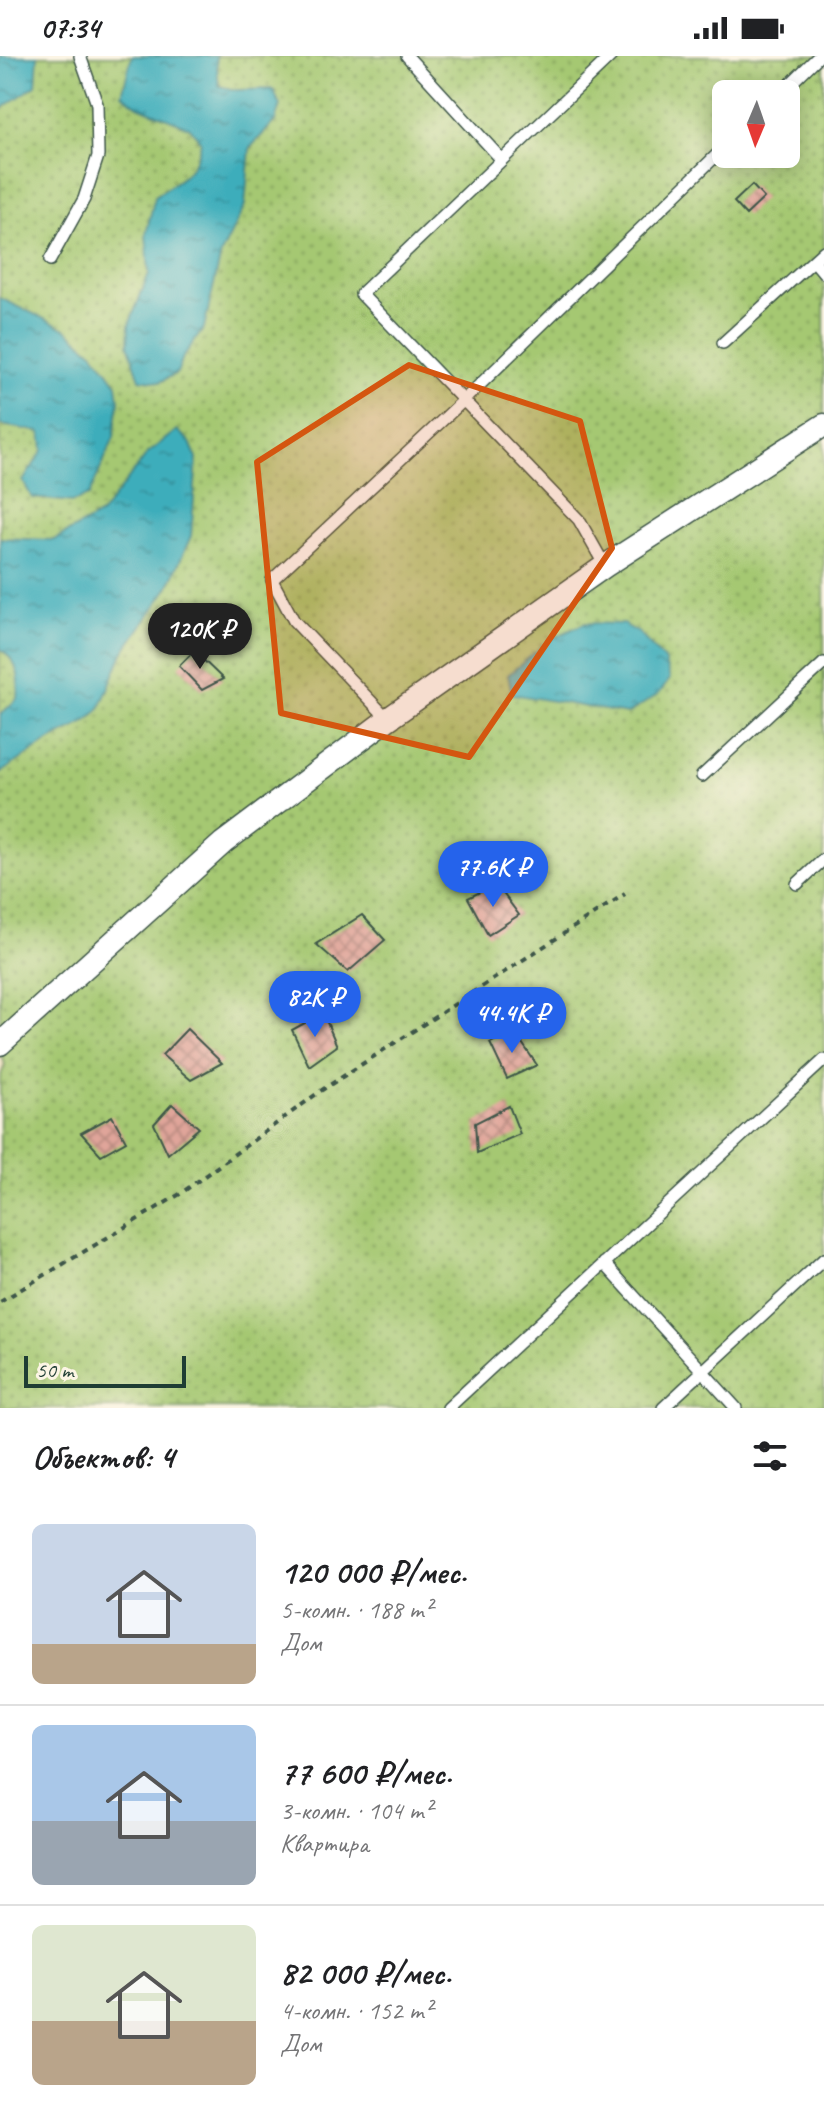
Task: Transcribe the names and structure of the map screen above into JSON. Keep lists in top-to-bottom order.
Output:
{
  "scale_bar": "50 m",
  "north": "bottom",
  "page": {
    "status": "07:34",
    "price": [
      "120K ₽",
      "77.6K ₽",
      "82K ₽",
      "44.4K ₽"
    ],
    "scale": "50 m",
    "heading": "Объектов: 4",
    "list": [
      {
        "name": "120 000 ₽/мес.",
        "note": "5-комн. · 188 m² · Дом"
      },
      {
        "name": "77 600 ₽/мес.",
        "note": "3-комн. · 104 m² · Квартира"
      },
      {
        "name": "82 000 ₽/мес.",
        "note": "4-комн. · 152 m² · Дом"
      }
    ]
  }
}
